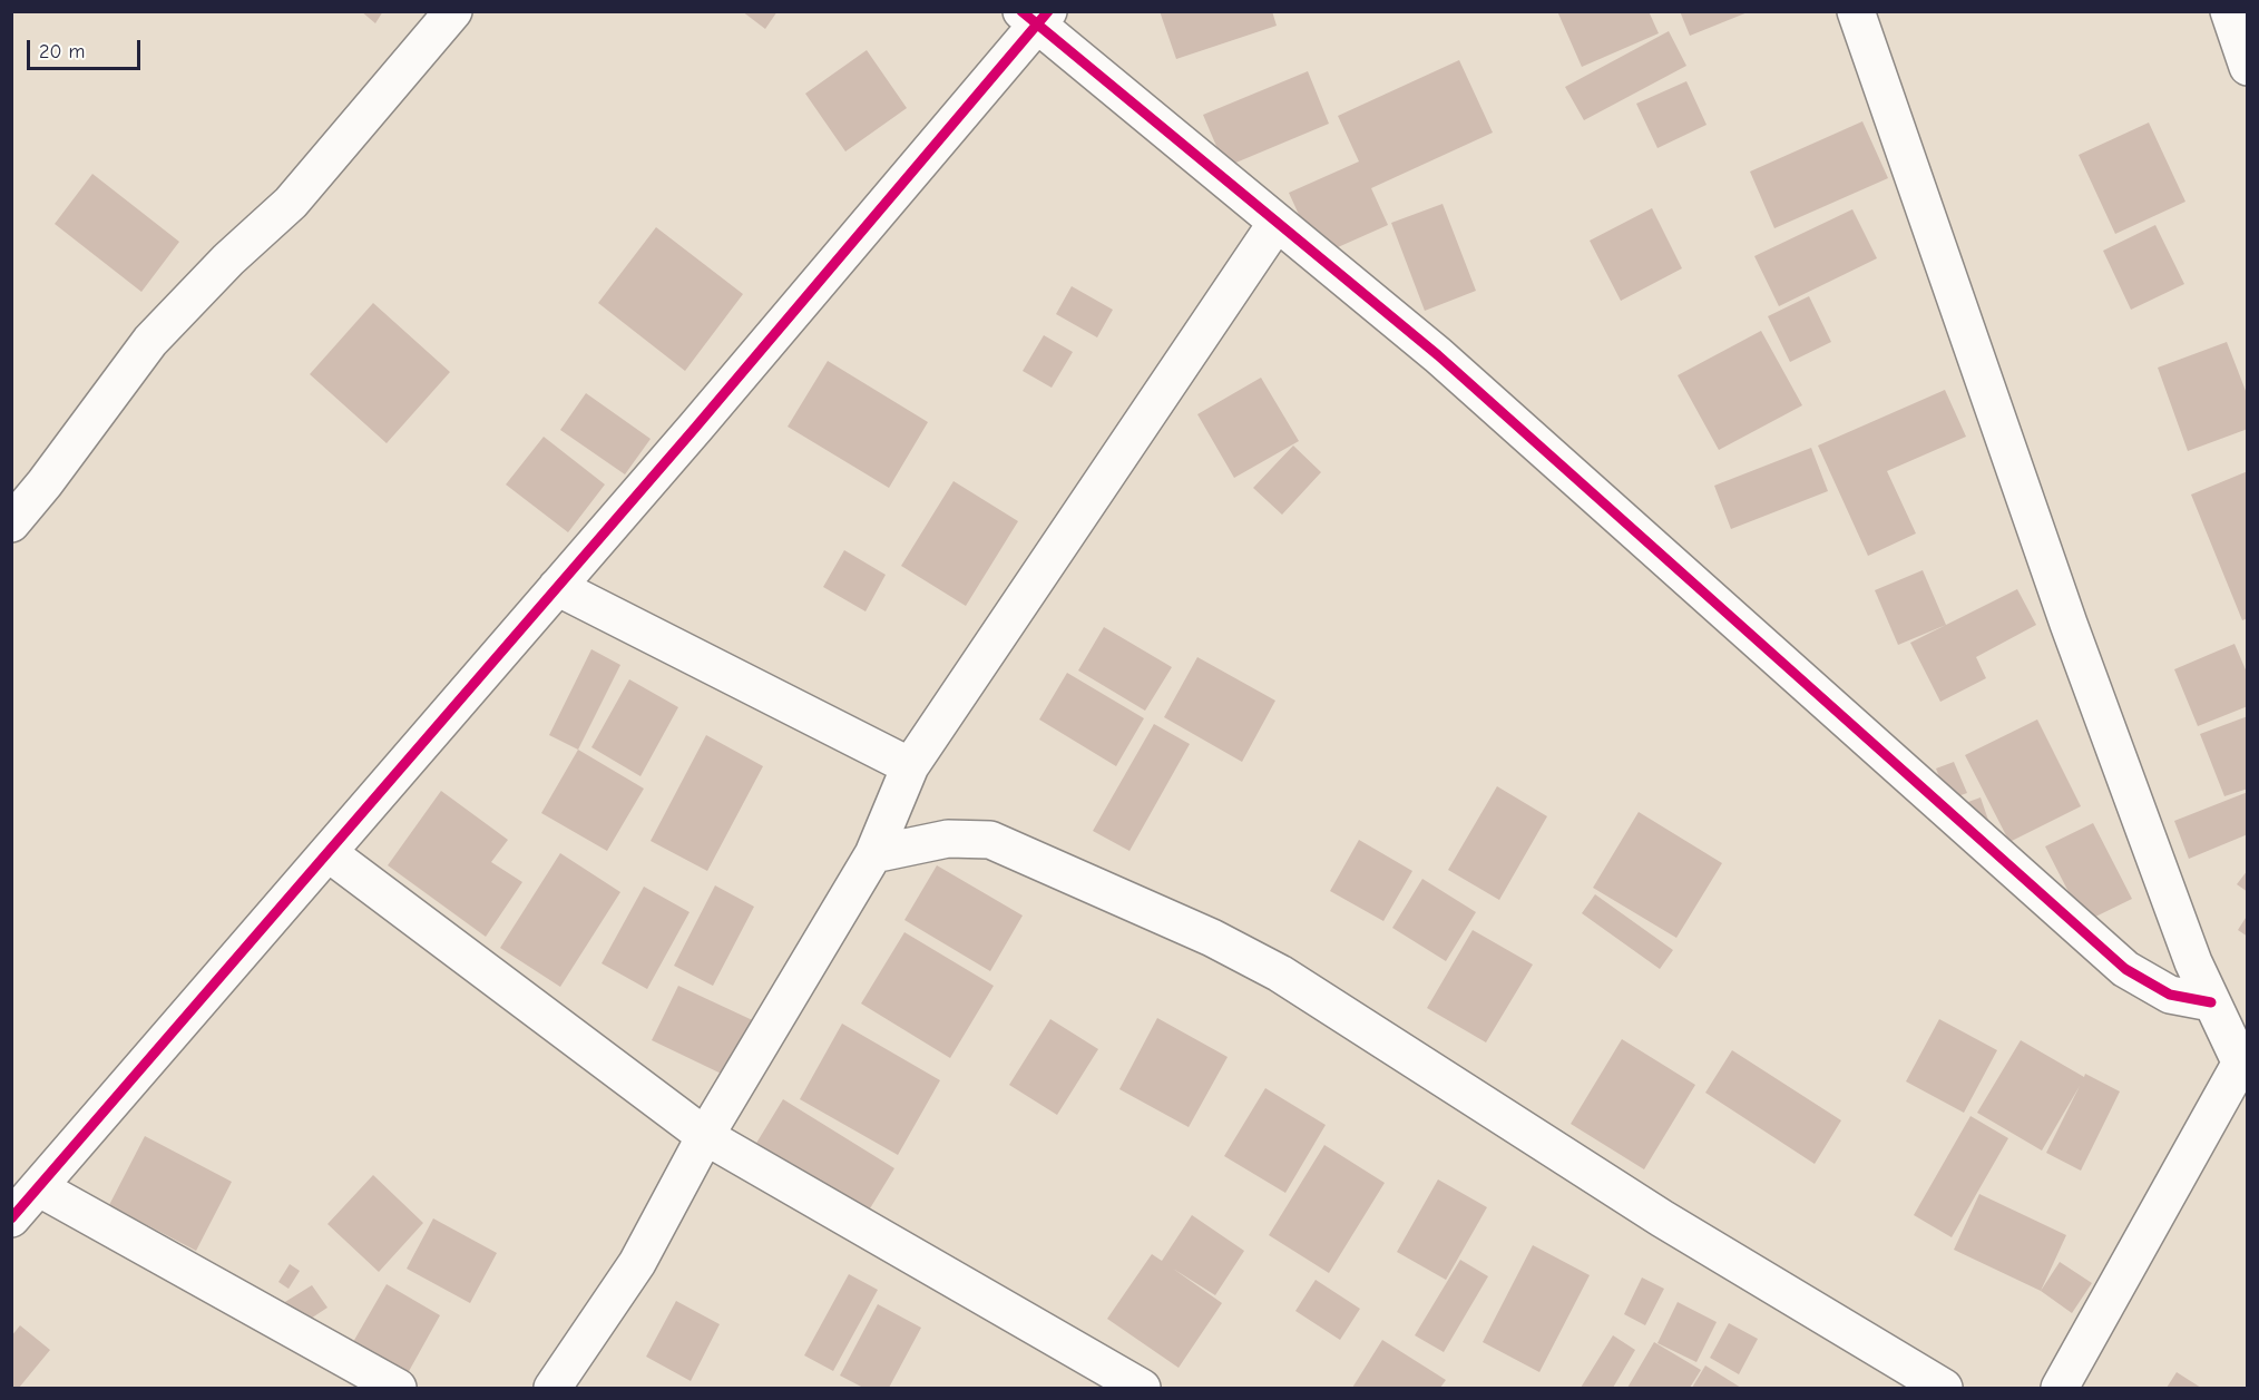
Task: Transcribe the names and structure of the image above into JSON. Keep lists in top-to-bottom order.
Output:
{
  "scale_bar": "20 m"
}
